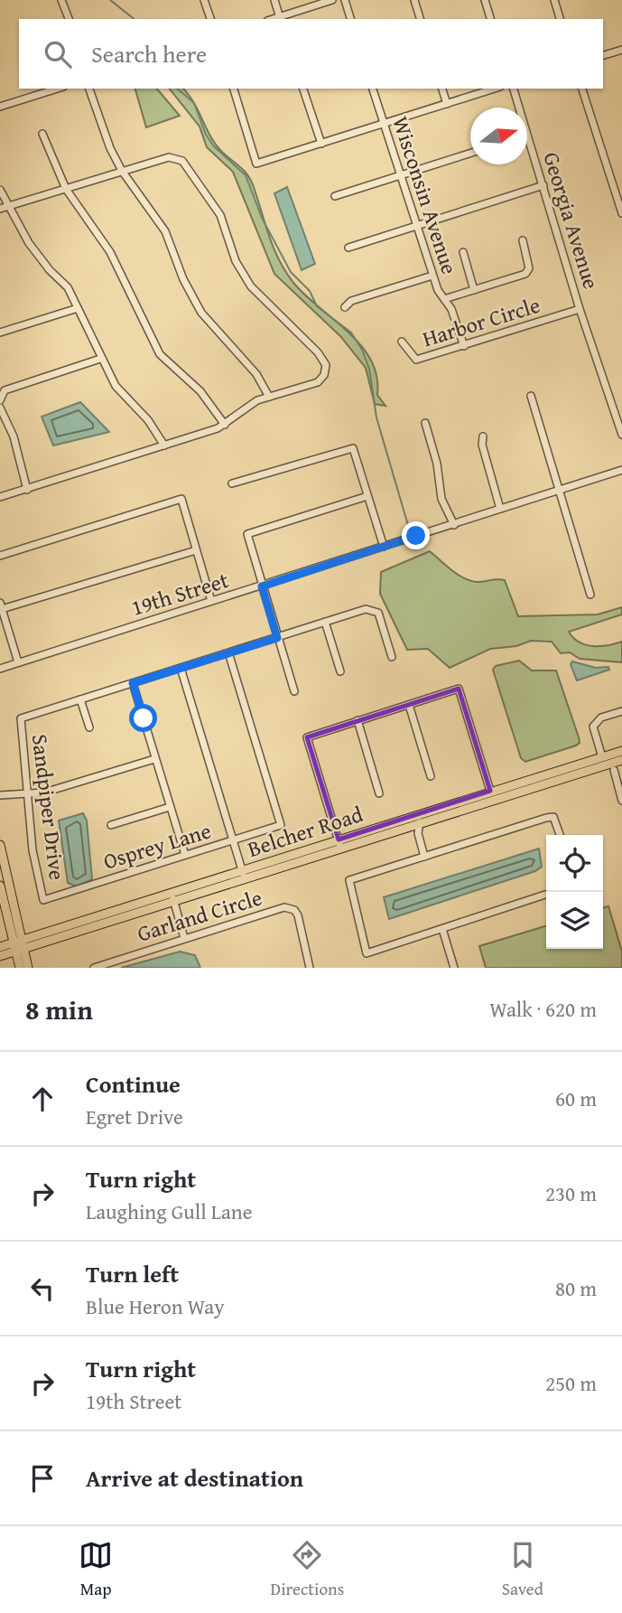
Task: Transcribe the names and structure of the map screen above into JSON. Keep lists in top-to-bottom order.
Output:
{
  "streets": {
    "main road": ["Belcher Road"],
    "street": [
      "Wisconsin Avenue",
      "Georgia Avenue",
      "Harbor Circle",
      "19th Street",
      "Sandpiper Drive",
      "Osprey Lane",
      "Garland Circle"
    ]
  },
  "crossings": [
    ["Wisconsin Avenue", "Harbor Circle"],
    ["Georgia Avenue", "Harbor Circle"],
    ["Sandpiper Drive", "Osprey Lane"]
  ],
  "north": "right",
  "page": {
    "search": "Search here",
    "heading": ["8 min", "Walk · 620 m"],
    "list": [
      ["Continue", "Egret Drive", "60 m"],
      ["Turn right", "Laughing Gull Lane", "230 m"],
      ["Turn left", "Blue Heron Way", "80 m"],
      ["Turn right", "19th Street", "250 m"],
      "Arrive at destination"
    ],
    "nav": ["Map", "Directions", "Saved"]
  }
}
